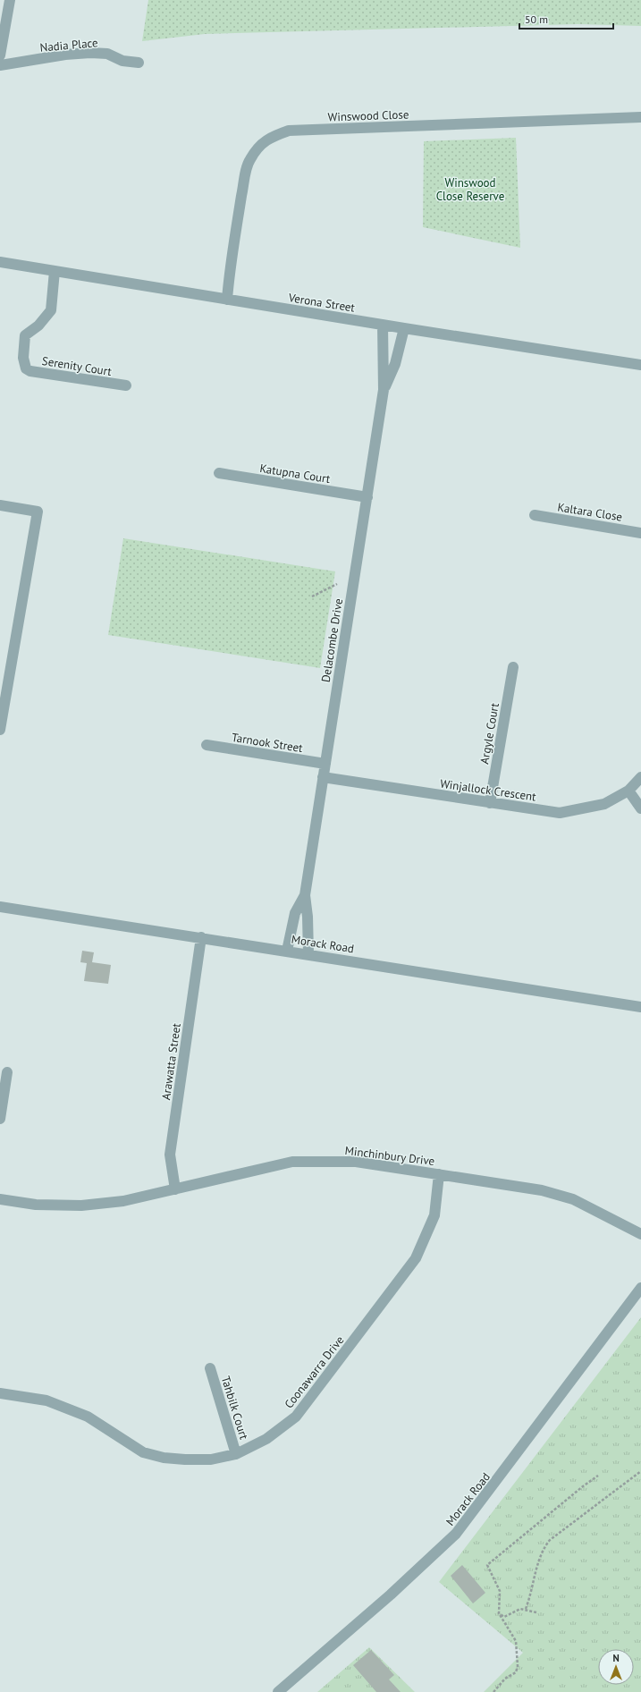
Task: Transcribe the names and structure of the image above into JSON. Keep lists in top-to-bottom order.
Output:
{
  "streets": {
    "street": [
      "Nadia Place",
      "Winswood Close",
      "Verona Street",
      "Serenity Court",
      "Katupna Court",
      "Kaltara Close",
      "Delacombe Drive",
      "Argyle Court",
      "Tarnook Street",
      "Winjallock Crescent",
      "Morack Road",
      "Arawatta Street",
      "Minchinbury Drive",
      "Coonawarra Drive",
      "Tahbilk Court"
    ]
  },
  "crossings": [
    ["Winswood Close", "Verona Street"],
    ["Verona Street", "Serenity Court"],
    ["Verona Street", "Delacombe Drive"],
    ["Katupna Court", "Delacombe Drive"],
    ["Delacombe Drive", "Tarnook Street"],
    ["Delacombe Drive", "Winjallock Crescent"],
    ["Delacombe Drive", "Morack Road"],
    ["Argyle Court", "Winjallock Crescent"],
    ["Morack Road", "Arawatta Street"],
    ["Arawatta Street", "Minchinbury Drive"],
    ["Minchinbury Drive", "Coonawarra Drive"],
    ["Coonawarra Drive", "Tahbilk Court"]
  ],
  "parks": ["Winswood Close Reserve"],
  "scale_bar": "50 m",
  "north": "top"
}
